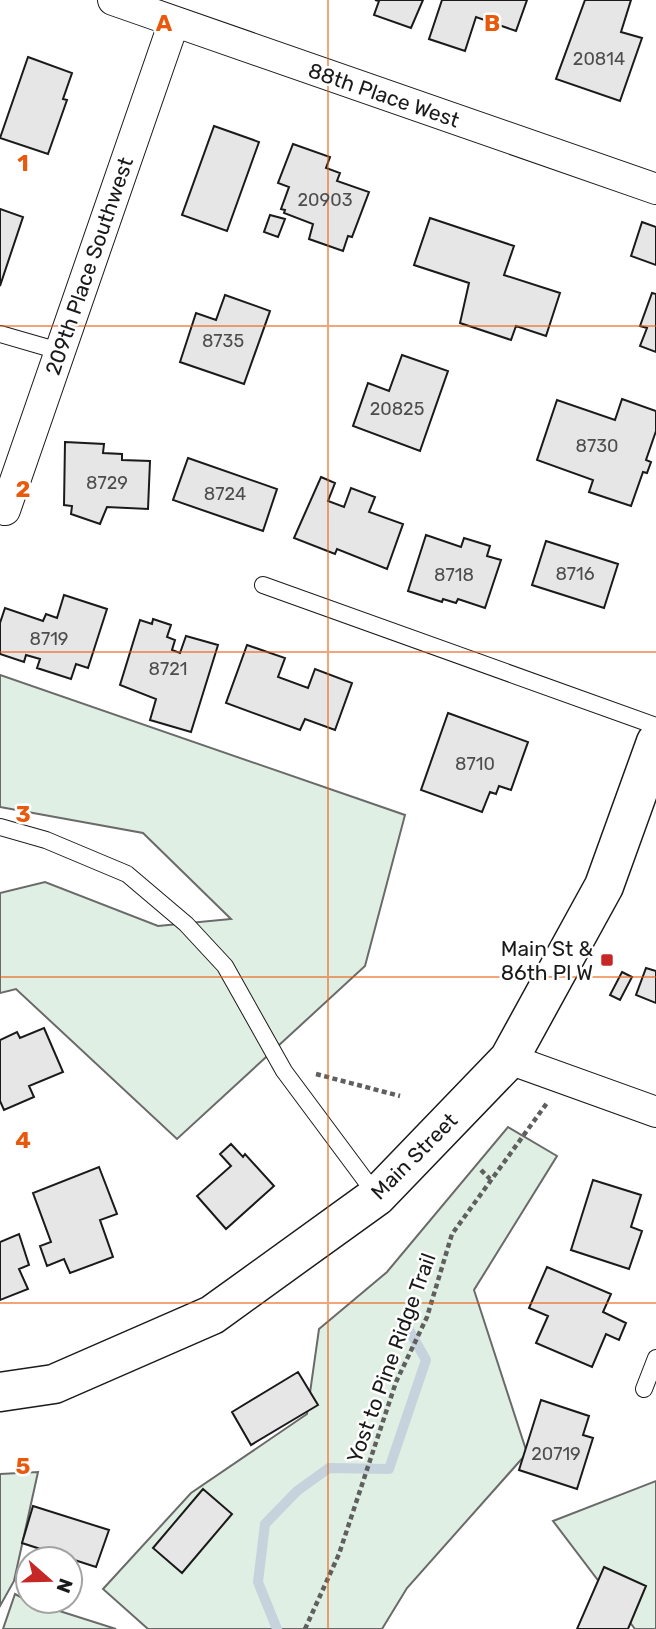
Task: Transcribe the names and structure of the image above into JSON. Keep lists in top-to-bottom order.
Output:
{
  "streets": {
    "main road": ["Main Street"],
    "street": ["88th Place West", "209th Place Southwest"],
    "path": ["Yost to Pine Ridge Trail"]
  },
  "crossings": [
    ["88th Place West", "209th Place Southwest"]
  ],
  "places": {
    "transit": ["Main St & 86th Pl W"]
  },
  "house_numbers": [
    "20814",
    "20903",
    "8735",
    "20825",
    "8730",
    "8729",
    "8724",
    "8716",
    "8718",
    "8719",
    "8721",
    "8710",
    "20719"
  ],
  "north": "right",
  "grid": {
    "columns": ["A", "B"],
    "rows": [
      "1",
      "2",
      "3",
      "4",
      "5"
    ]
  }
}
